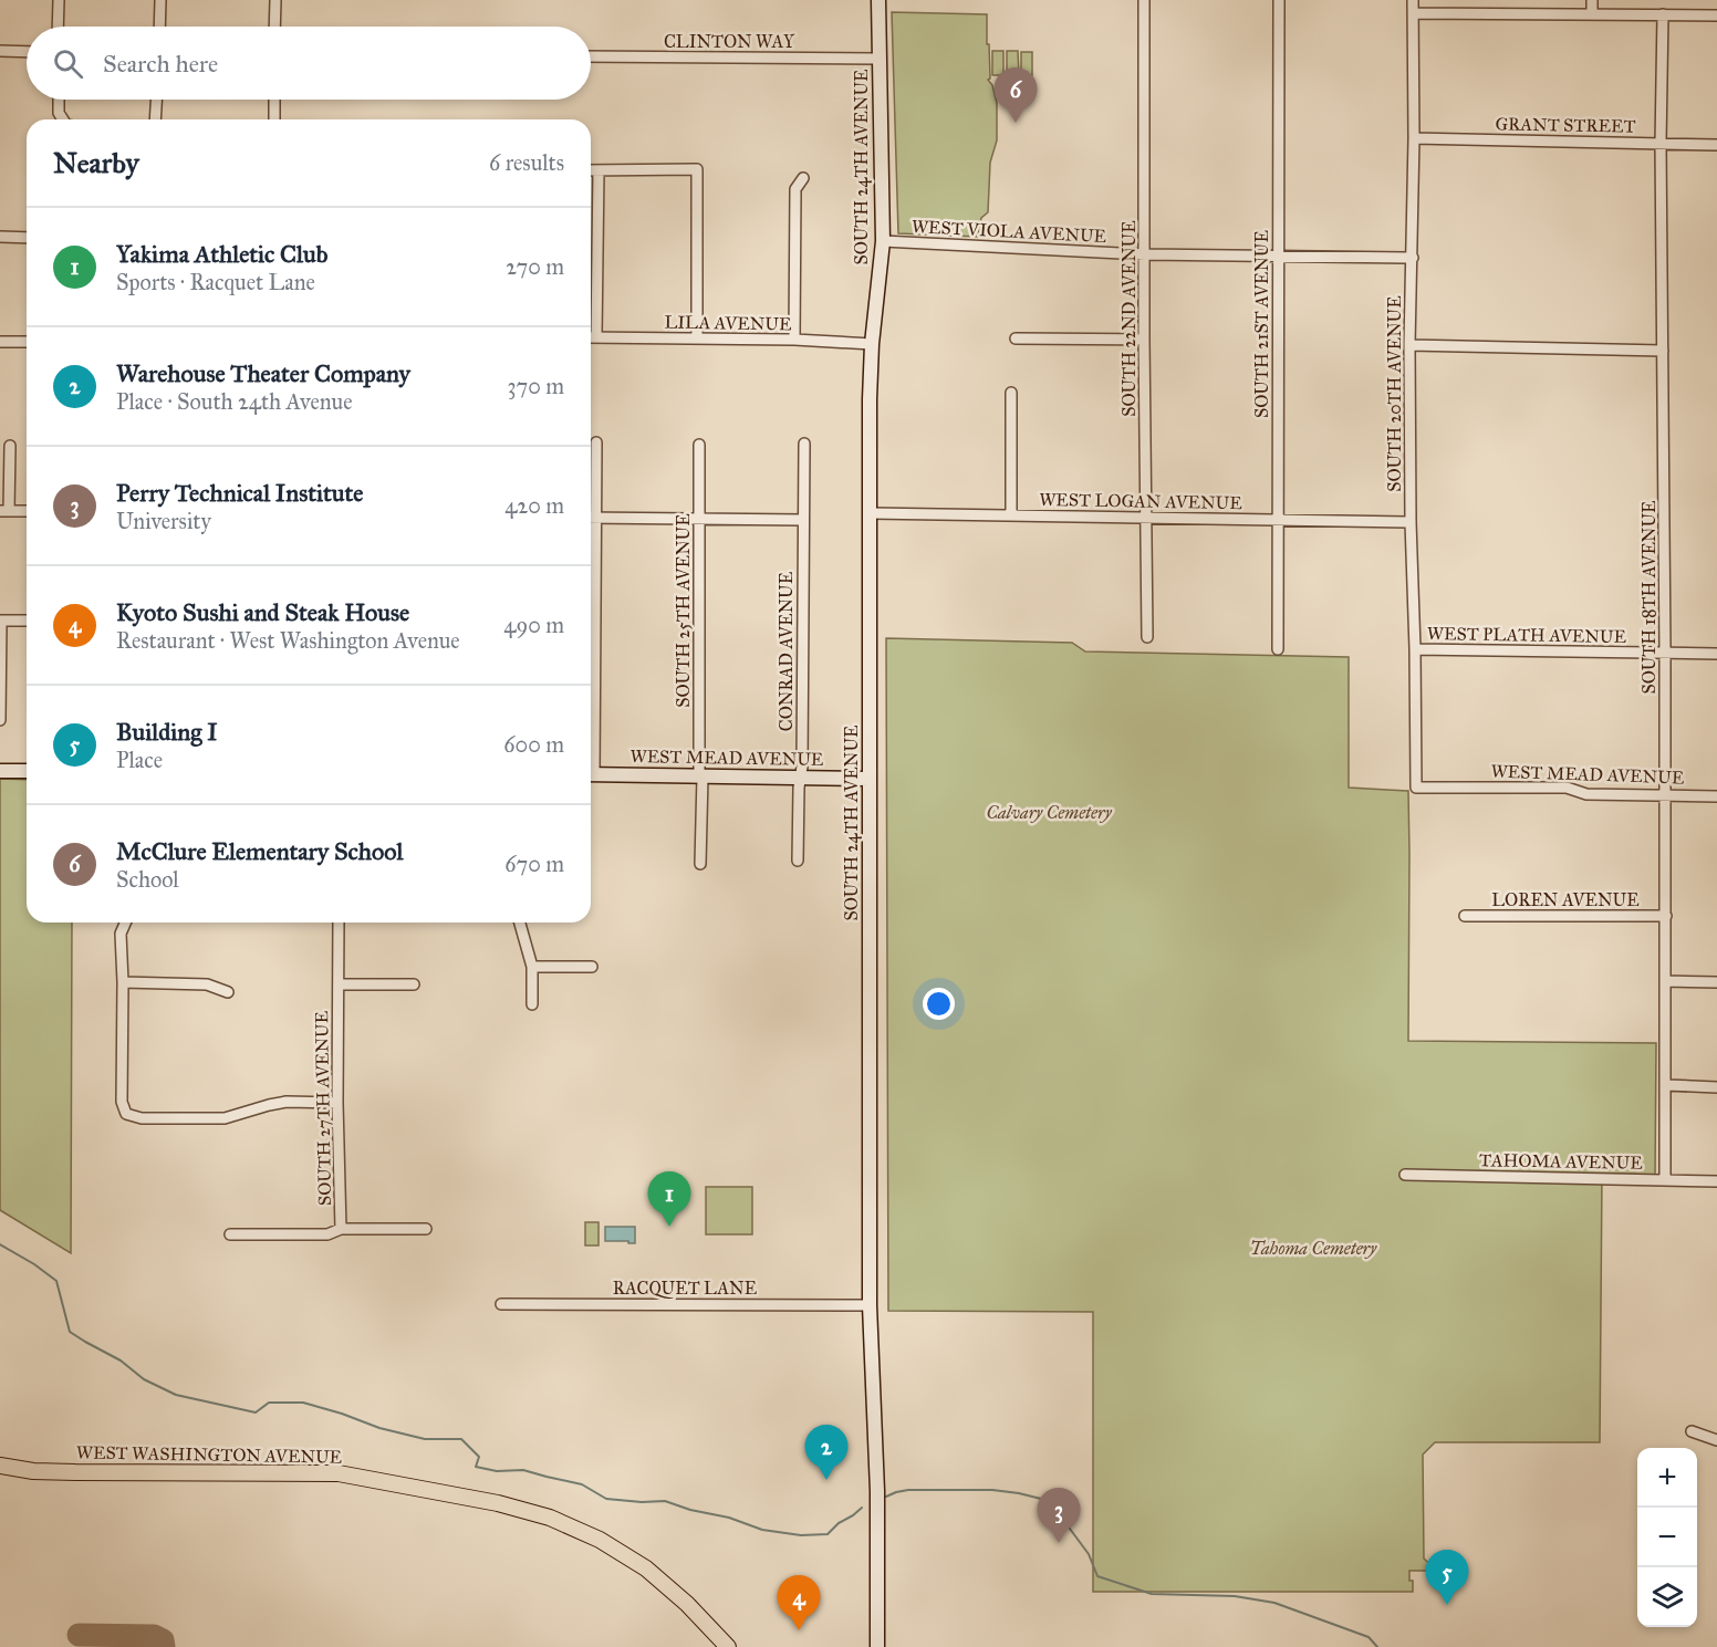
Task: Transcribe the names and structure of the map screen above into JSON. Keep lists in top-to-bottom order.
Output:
{
  "streets": {
    "main road": ["WEST WASHINGTON AVENUE"],
    "street": [
      "CLINTON WAY",
      "GRANT STREET",
      "SOUTH 24TH AVENUE",
      "WEST VIOLA AVENUE",
      "SOUTH 22ND AVENUE",
      "LILA AVENUE",
      "SOUTH 21ST AVENUE",
      "SOUTH 20TH AVENUE",
      "WEST LOGAN AVENUE",
      "SOUTH 18TH AVENUE",
      "SOUTH 25TH AVENUE",
      "WEST PLATH AVENUE",
      "CONRAD AVENUE",
      "WEST MEAD AVENUE",
      "LOREN AVENUE",
      "SOUTH 27TH AVENUE",
      "TAHOMA AVENUE",
      "RACQUET LANE"
    ]
  },
  "crossings": [
    ["CLINTON WAY", "SOUTH 24TH AVENUE"],
    ["GRANT STREET", "SOUTH 20TH AVENUE"],
    ["GRANT STREET", "SOUTH 18TH AVENUE"],
    ["SOUTH 24TH AVENUE", "WEST VIOLA AVENUE"],
    ["SOUTH 24TH AVENUE", "LILA AVENUE"],
    ["SOUTH 24TH AVENUE", "WEST LOGAN AVENUE"],
    ["SOUTH 24TH AVENUE", "WEST MEAD AVENUE"],
    ["SOUTH 24TH AVENUE", "RACQUET LANE"],
    ["WEST VIOLA AVENUE", "SOUTH 22ND AVENUE"],
    ["WEST VIOLA AVENUE", "SOUTH 21ST AVENUE"],
    ["WEST VIOLA AVENUE", "SOUTH 20TH AVENUE"],
    ["SOUTH 22ND AVENUE", "WEST LOGAN AVENUE"],
    ["SOUTH 21ST AVENUE", "WEST LOGAN AVENUE"],
    ["SOUTH 20TH AVENUE", "WEST LOGAN AVENUE"],
    ["SOUTH 20TH AVENUE", "WEST PLATH AVENUE"],
    ["SOUTH 20TH AVENUE", "WEST MEAD AVENUE"],
    ["SOUTH 18TH AVENUE", "WEST PLATH AVENUE"],
    ["SOUTH 18TH AVENUE", "WEST MEAD AVENUE"],
    ["SOUTH 18TH AVENUE", "LOREN AVENUE"],
    ["SOUTH 18TH AVENUE", "TAHOMA AVENUE"],
    ["SOUTH 25TH AVENUE", "WEST MEAD AVENUE"],
    ["CONRAD AVENUE", "WEST MEAD AVENUE"]
  ],
  "parks": ["Calvary Cemetery", "Tahoma Cemetery"],
  "page": {
    "search": "Search here",
    "pins": [
      "6",
      "1",
      "2",
      "3",
      "5",
      "4"
    ],
    "heading": ["Nearby", "6 results"],
    "list": [
      {
        "mark": "1",
        "name": "Yakima Athletic Club",
        "note": "Sports · Racquet Lane",
        "value": "270 m"
      },
      {
        "mark": "2",
        "name": "Warehouse Theater Company",
        "note": "Place · South 24th Avenue",
        "value": "370 m"
      },
      {
        "mark": "3",
        "name": "Perry Technical Institute",
        "note": "University",
        "value": "420 m"
      },
      {
        "mark": "4",
        "name": "Kyoto Sushi and Steak House",
        "note": "Restaurant · West Washington Avenue",
        "value": "490 m"
      },
      {
        "mark": "5",
        "name": "Building I",
        "note": "Place",
        "value": "600 m"
      },
      {
        "mark": "6",
        "name": "McClure Elementary School",
        "note": "School",
        "value": "670 m"
      }
    ],
    "map_buttons": ["+", "−"]
  }
}
